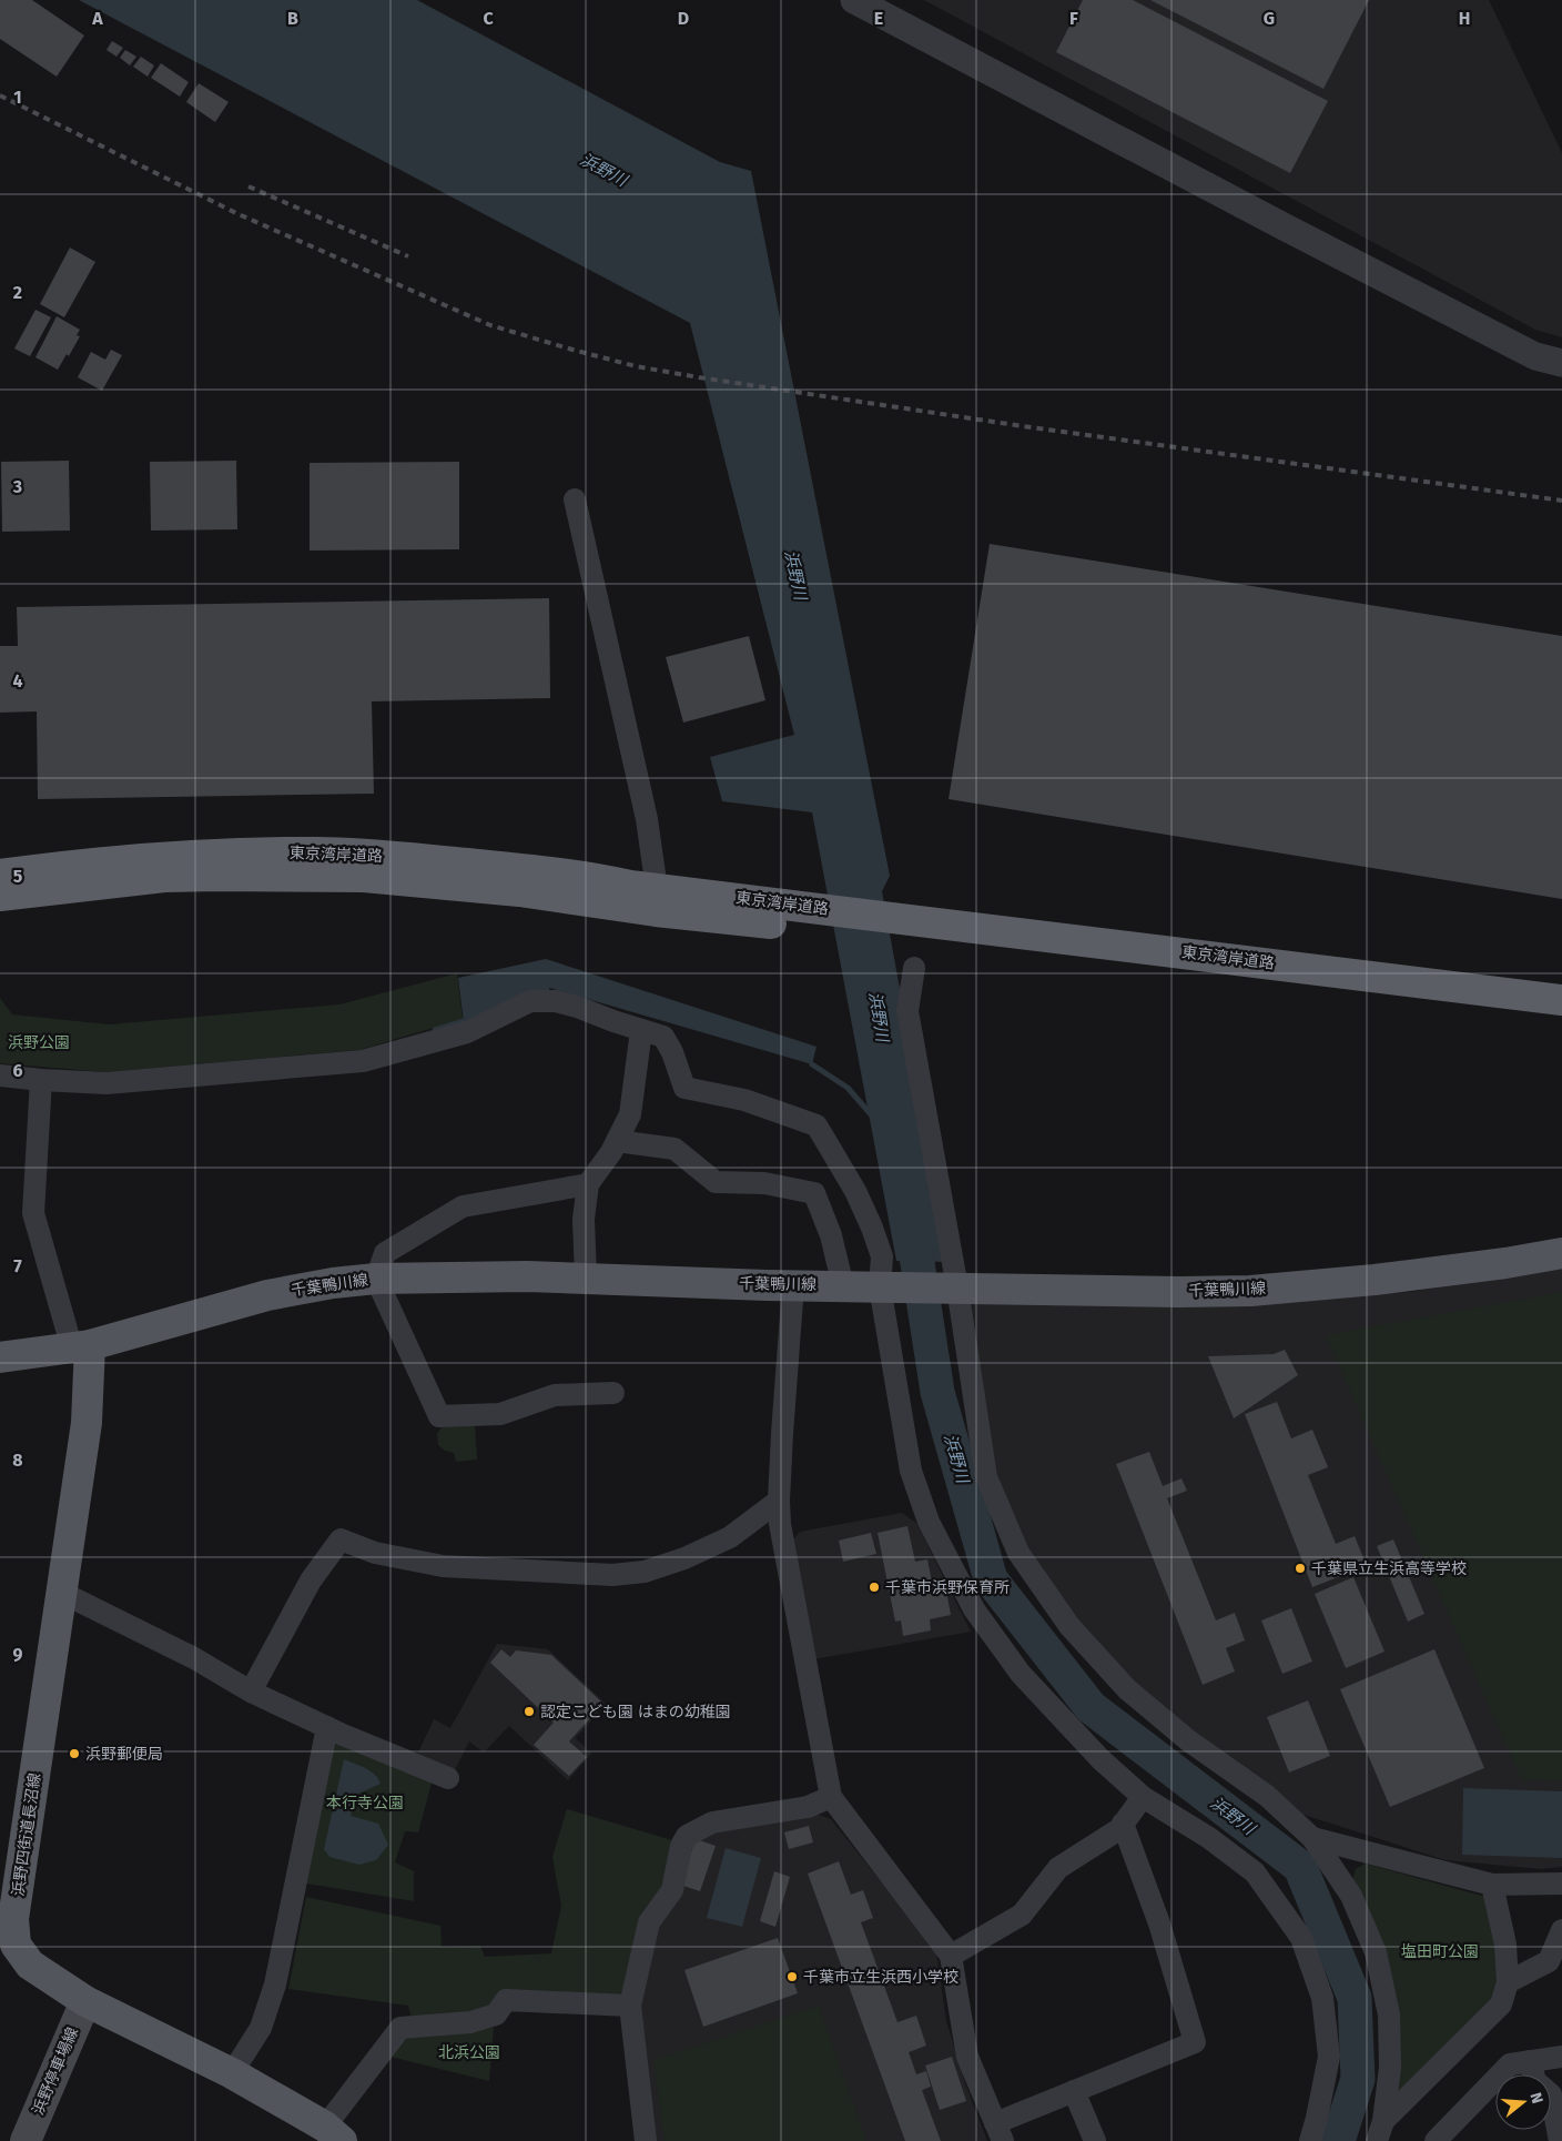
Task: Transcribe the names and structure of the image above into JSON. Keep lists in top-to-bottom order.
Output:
{
  "streets": {
    "highway": ["東京湾岸道路"],
    "main road": ["千葉鴨川線", "浜野四街道長沼線", "浜野停車場線"]
  },
  "crossings": [
    ["千葉鴨川線", "浜野四街道長沼線"],
    ["浜野四街道長沼線", "浜野停車場線"]
  ],
  "water": ["浜野川"],
  "parks": [
    "浜野公園",
    "本行寺公園",
    "塩田町公園",
    "北浜公園"
  ],
  "places": [
    "千葉県立生浜高等学校",
    "千葉市浜野保育所",
    "認定こども園 はまの幼稚園",
    "浜野郵便局",
    "千葉市立生浜西小学校"
  ],
  "north": "right",
  "grid": {
    "columns": [
      "A",
      "B",
      "C",
      "D",
      "E",
      "F",
      "G",
      "H"
    ],
    "rows": [
      "1",
      "2",
      "3",
      "4",
      "5",
      "6",
      "7",
      "8",
      "9"
    ]
  }
}
